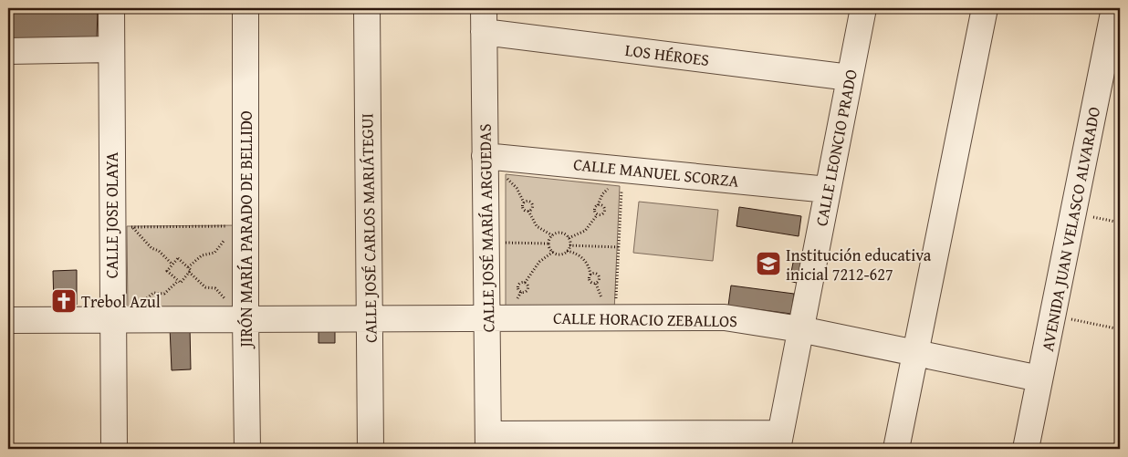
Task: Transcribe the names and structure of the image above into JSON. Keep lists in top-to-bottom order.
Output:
{
  "streets": {
    "street": [
      "LOS HÉROES",
      "CALLE LEONCIO PRADO",
      "CALLE MANUEL SCORZA",
      "CALLE JOSE OLAYA",
      "CALLE JOSÉ CARLOS MARIÁTEGUI",
      "CALLE JOSÉ MARÍA ARGUEDAS",
      "JIRÓN MARÍA PARADO DE BELLIDO",
      "AVENIDA JUAN VELASCO ALVARADO",
      "CALLE HORACIO ZEBALLOS"
    ]
  },
  "crossings": [
    ["LOS HÉROES", "CALLE LEONCIO PRADO"],
    ["LOS HÉROES", "CALLE JOSÉ MARÍA ARGUEDAS"],
    ["CALLE LEONCIO PRADO", "CALLE MANUEL SCORZA"],
    ["CALLE LEONCIO PRADO", "CALLE HORACIO ZEBALLOS"],
    ["CALLE MANUEL SCORZA", "CALLE JOSÉ MARÍA ARGUEDAS"],
    ["CALLE JOSE OLAYA", "CALLE HORACIO ZEBALLOS"],
    ["CALLE JOSÉ CARLOS MARIÁTEGUI", "CALLE HORACIO ZEBALLOS"],
    ["CALLE JOSÉ MARÍA ARGUEDAS", "CALLE HORACIO ZEBALLOS"],
    ["JIRÓN MARÍA PARADO DE BELLIDO", "CALLE HORACIO ZEBALLOS"],
    ["AVENIDA JUAN VELASCO ALVARADO", "CALLE HORACIO ZEBALLOS"]
  ],
  "places": {
    "school or university": ["Institución educativa inicial 7212-627"],
    "church": ["Trebol Azul"]
  }
}
